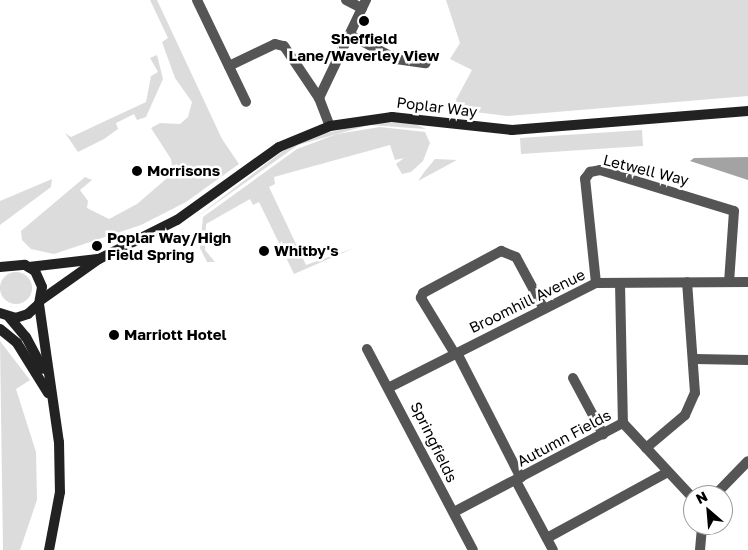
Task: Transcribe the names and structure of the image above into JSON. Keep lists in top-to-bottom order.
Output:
{
  "streets": {
    "main road": ["Poplar Way"],
    "street": [
      "Letwell Way",
      "Broomhill Avenue",
      "Autumn Fields",
      "Springfields"
    ]
  },
  "crossings": [
    ["Letwell Way", "Broomhill Avenue"],
    ["Broomhill Avenue", "Springfields"],
    ["Autumn Fields", "Springfields"]
  ],
  "places": [
    "Sheffield Lane/Waverley View",
    "Morrisons",
    "Poplar Way/High Field Spring",
    "Whitby's",
    "Marriott Hotel"
  ],
  "north": "top left"
}
